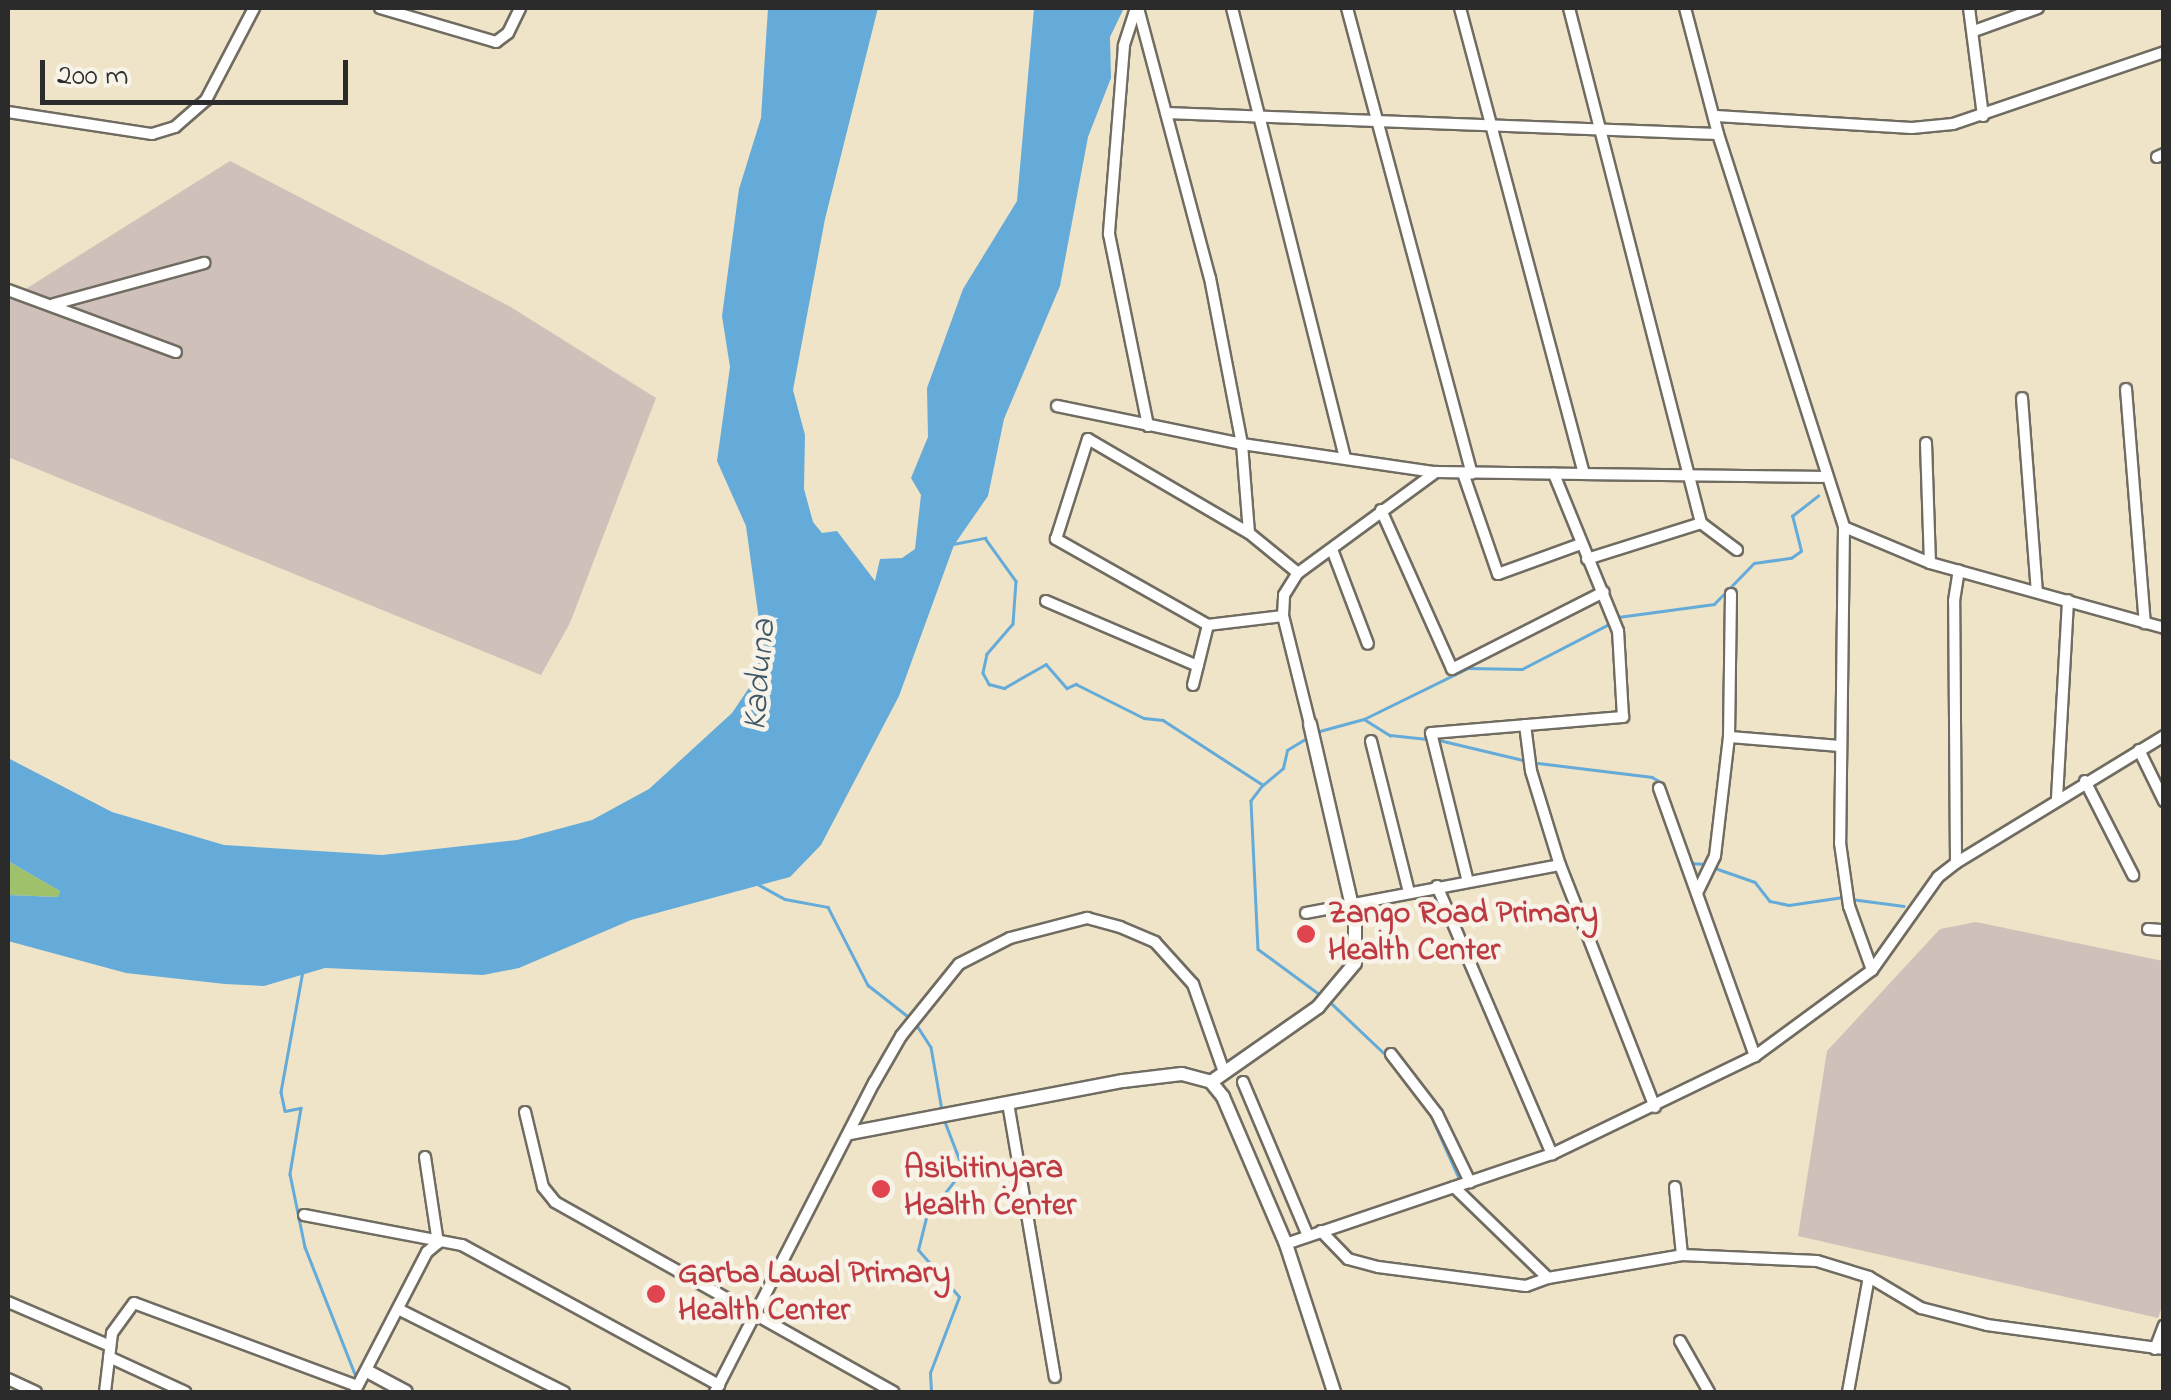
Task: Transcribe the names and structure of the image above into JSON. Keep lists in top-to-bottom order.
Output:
{
  "water": ["Kaduna"],
  "places": ["Zango Road Primary Health Center", "Asibitinyara Health Center", "Garba Lawal Primary Health Center"],
  "scale_bar": "200 m"
}
